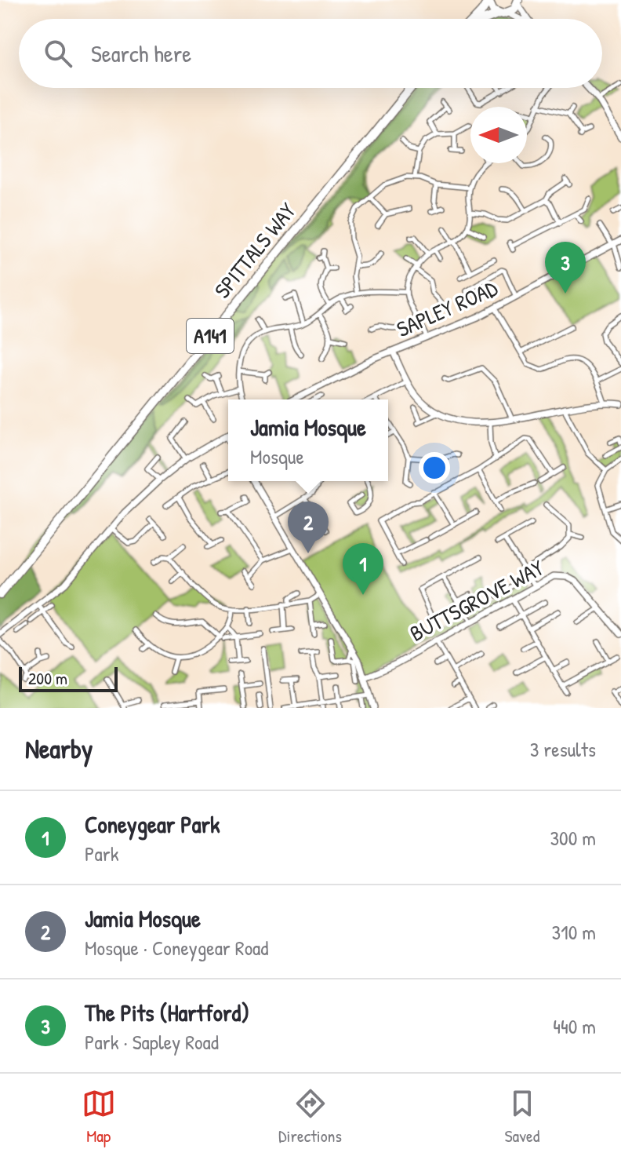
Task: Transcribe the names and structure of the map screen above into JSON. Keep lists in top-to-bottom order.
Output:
{
  "streets": {
    "highway": ["SPITTALS WAY", "A141"],
    "street": ["SAPLEY ROAD", "BUTTSGROVE WAY"]
  },
  "scale_bar": "200 m",
  "north": "left",
  "page": {
    "search": "Search here",
    "pins": ["3", "2", "1"],
    "popup": ["Jamia Mosque", "Mosque"],
    "scale": "200 m",
    "heading": ["Nearby", "3 results"],
    "list": [
      {
        "mark": "1",
        "name": "Coneygear Park",
        "note": "Park",
        "value": "300 m"
      },
      {
        "mark": "2",
        "name": "Jamia Mosque",
        "note": "Mosque · Coneygear Road",
        "value": "310 m"
      },
      {
        "mark": "3",
        "name": "The Pits (Hartford)",
        "note": "Park · Sapley Road",
        "value": "440 m"
      }
    ],
    "nav": ["Map", "Directions", "Saved"]
  }
}
